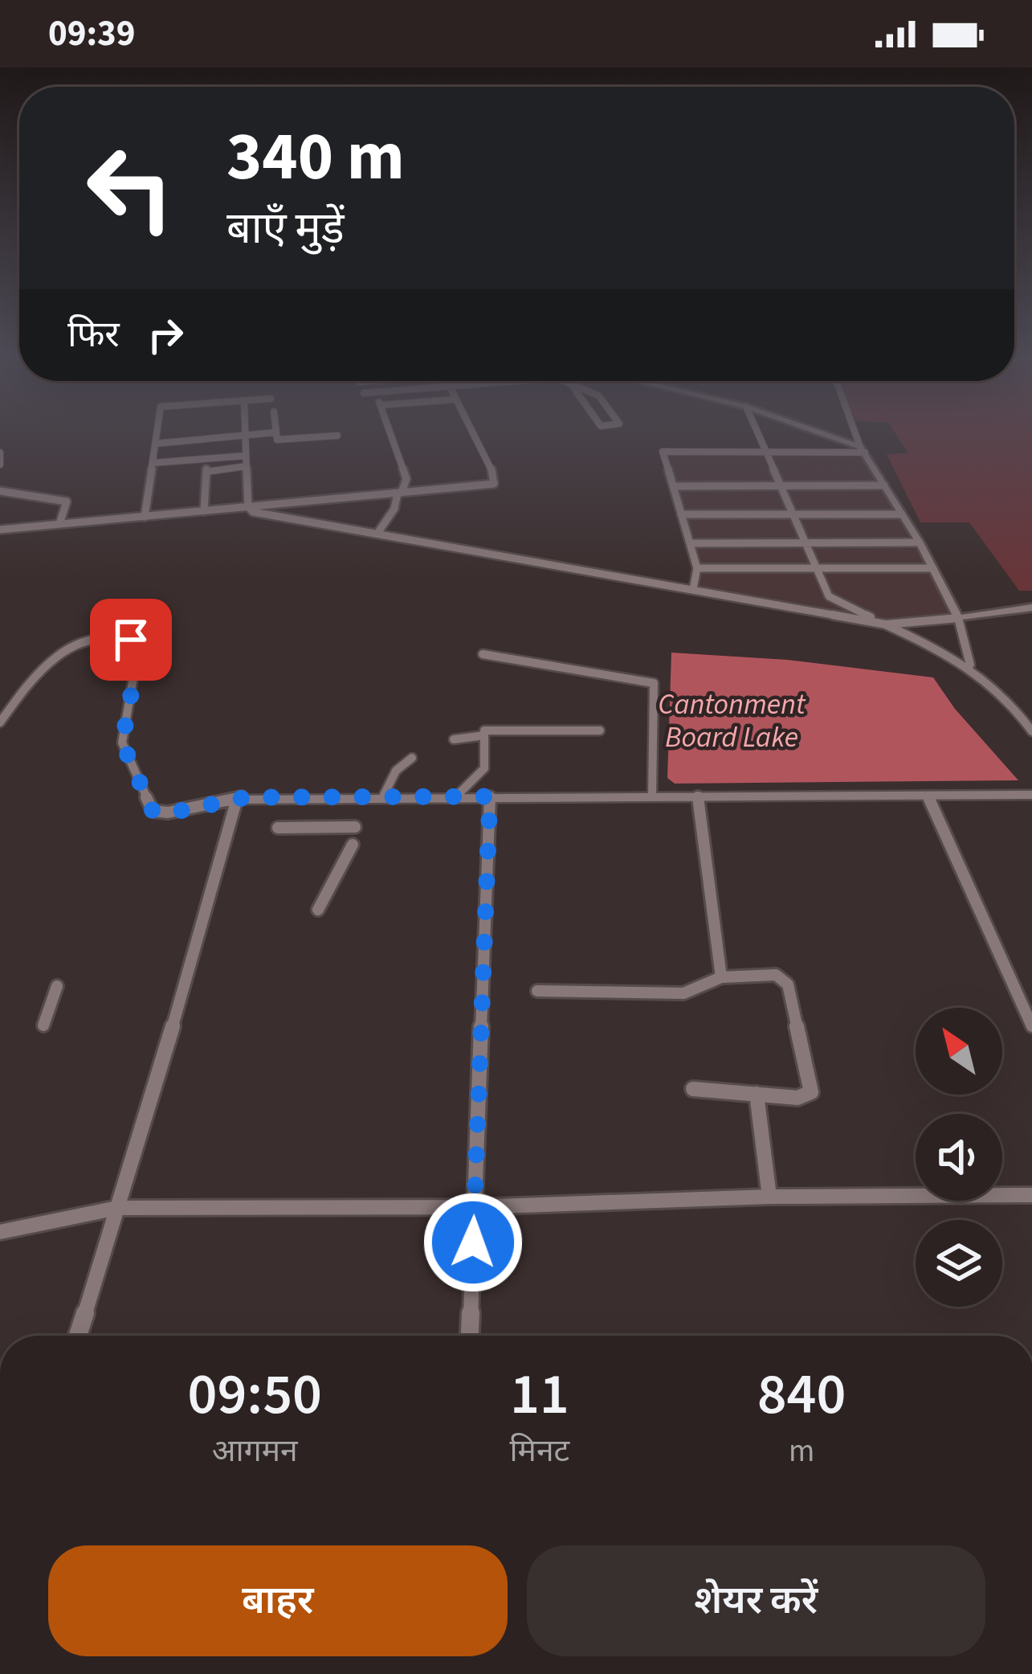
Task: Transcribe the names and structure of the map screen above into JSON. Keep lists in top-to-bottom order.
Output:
{
  "water": ["Cantonment Board Lake"],
  "north": "top left",
  "page": {
    "status": "09:39",
    "turn": ["340 m", "बाएँ मुड़ें"],
    "then": "फिर",
    "eta": [
      "09:50",
      "आगमन",
      "11",
      "मिनट",
      "840",
      "m"
    ],
    "buttons": ["बाहर", "शेयर करें"]
  }
}
